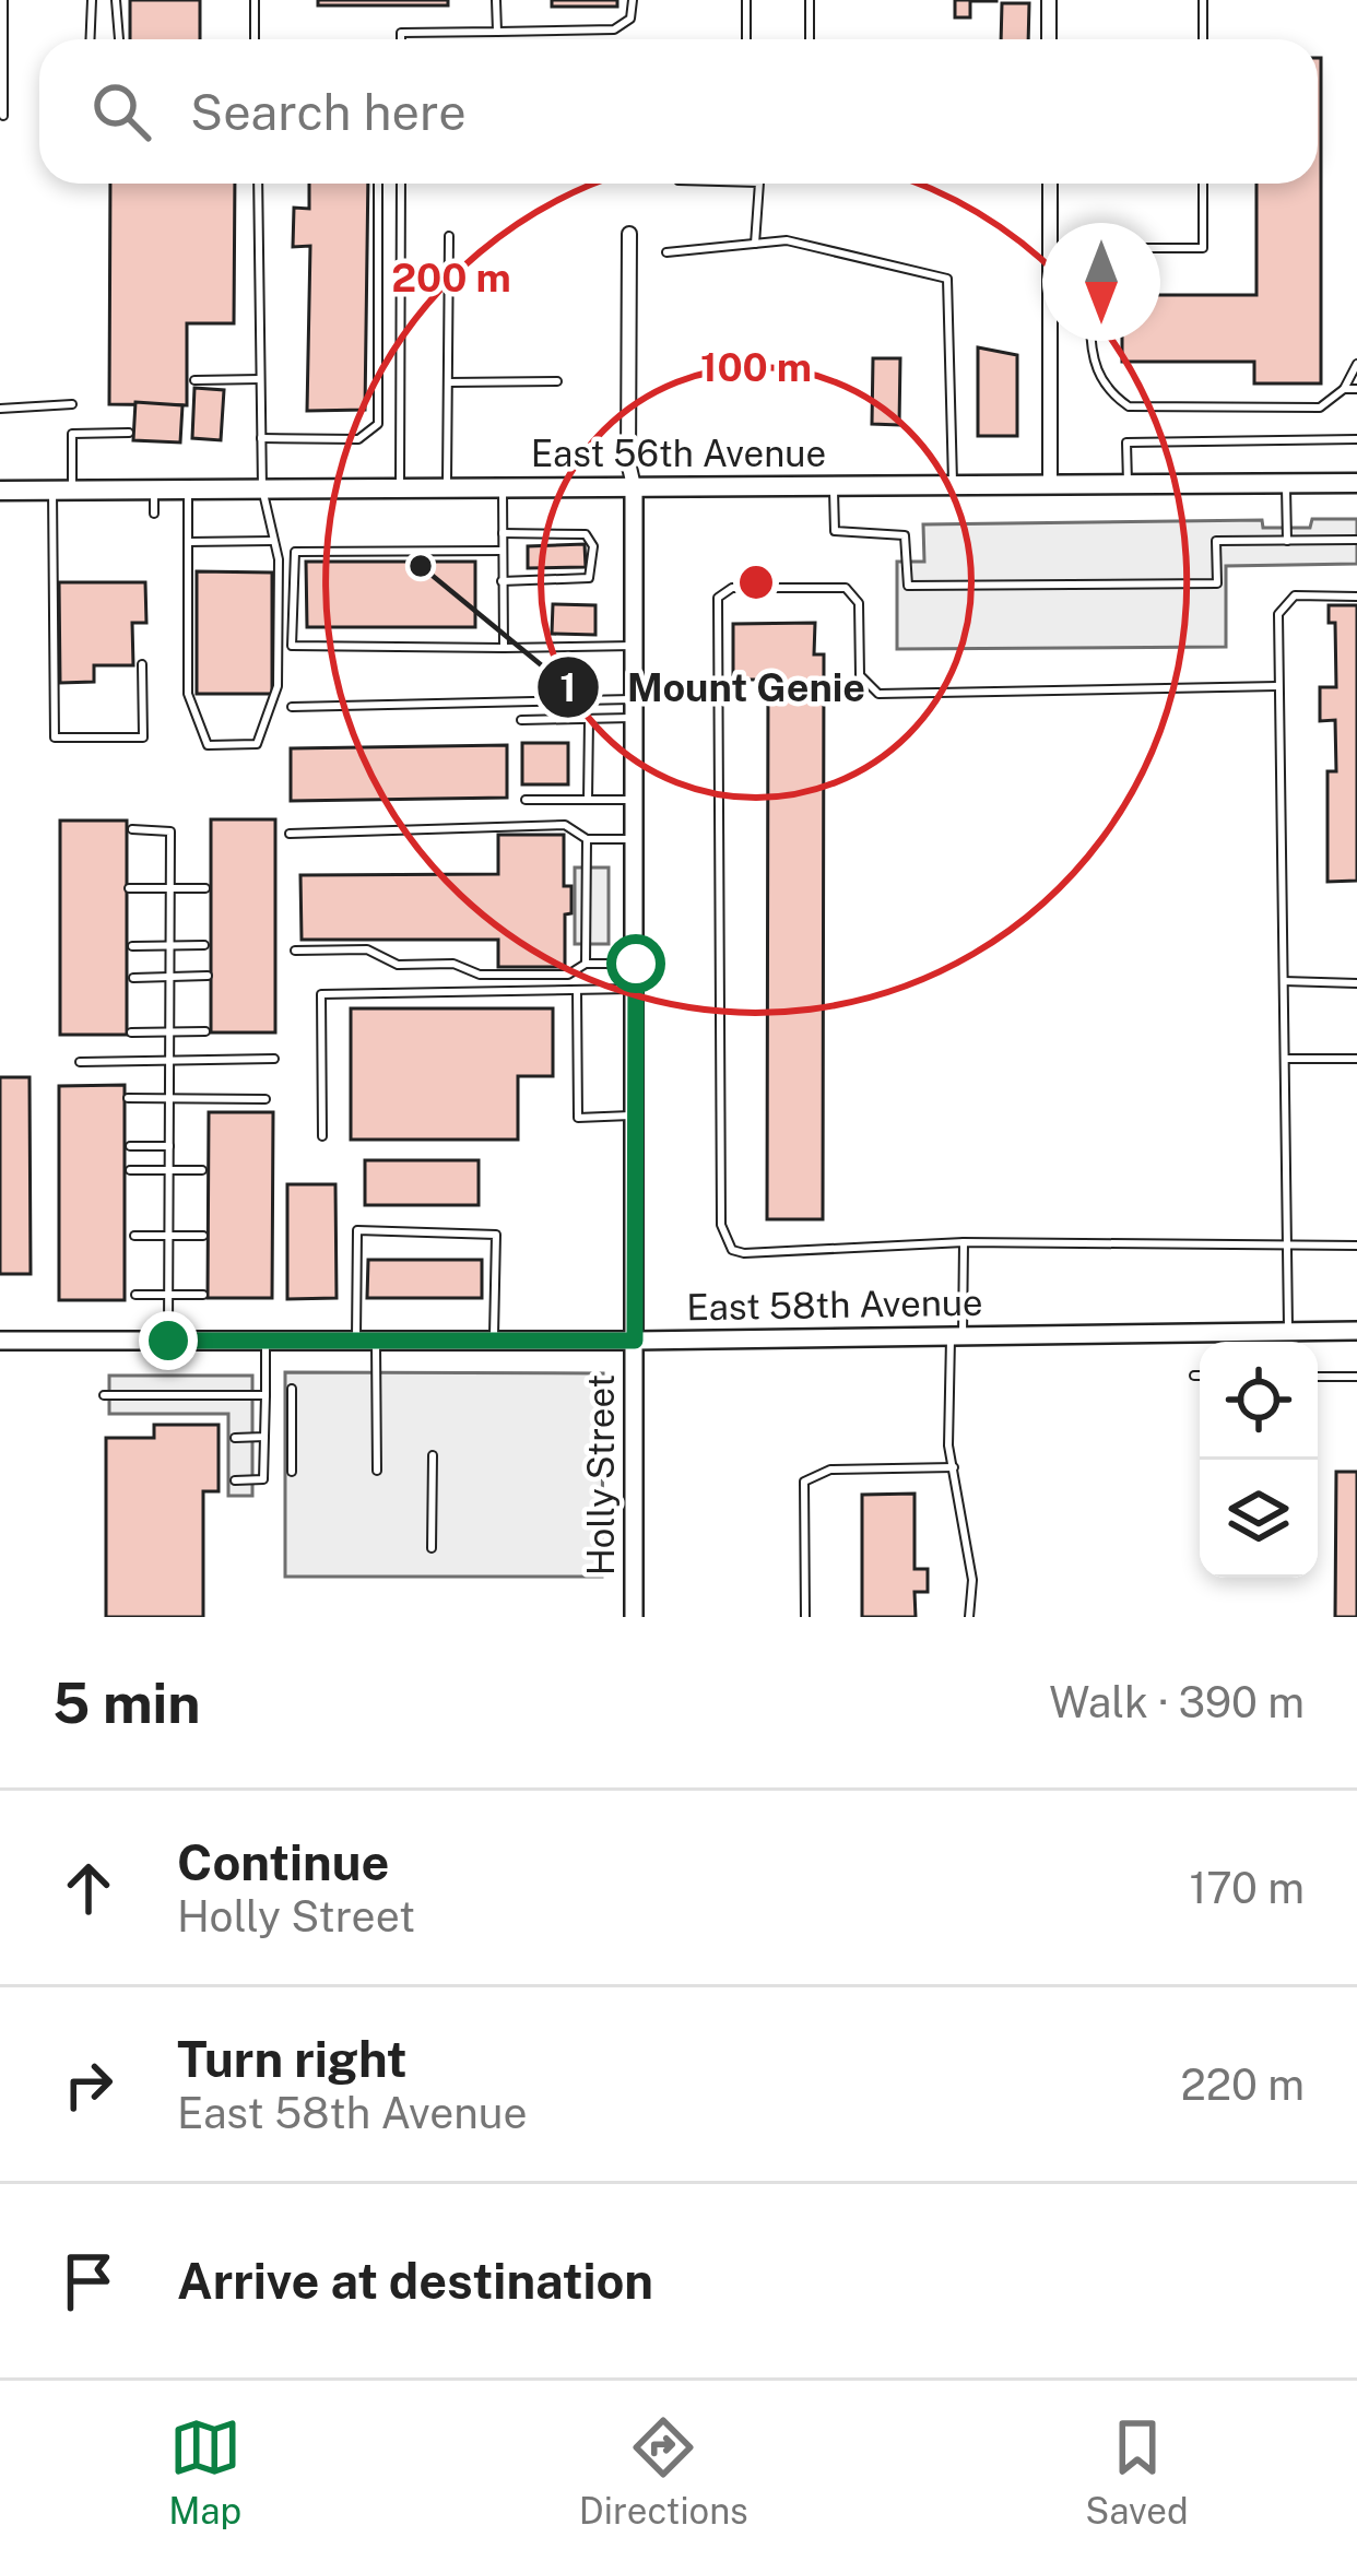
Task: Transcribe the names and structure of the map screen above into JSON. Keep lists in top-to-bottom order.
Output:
{
  "streets": {
    "main road": ["East 56th Avenue"],
    "street": ["East 58th Avenue", "Holly Street"]
  },
  "crossings": [
    ["East 56th Avenue", "Holly Street"],
    ["East 58th Avenue", "Holly Street"]
  ],
  "places": ["Mount Genie"],
  "north": "bottom",
  "page": {
    "search": "Search here",
    "heading": ["5 min", "Walk · 390 m"],
    "list": [
      ["Continue", "Holly Street", "170 m"],
      ["Turn right", "East 58th Avenue", "220 m"],
      "Arrive at destination"
    ],
    "nav": ["Map", "Directions", "Saved"]
  },
  "rings": ["200 m", "100 m"]
}
